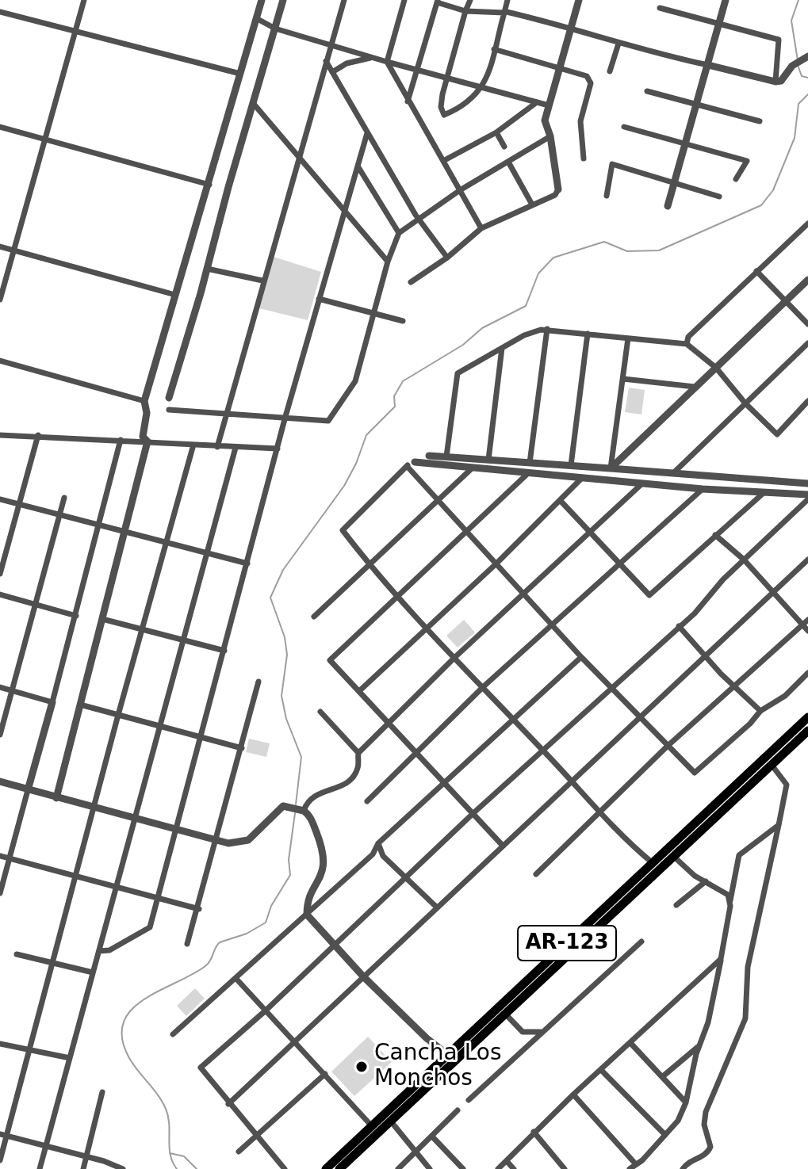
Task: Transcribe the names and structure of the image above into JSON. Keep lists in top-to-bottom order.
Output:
{
  "streets": {
    "main road": ["AR-123"]
  },
  "places": ["Cancha Los Monchos"]
}
